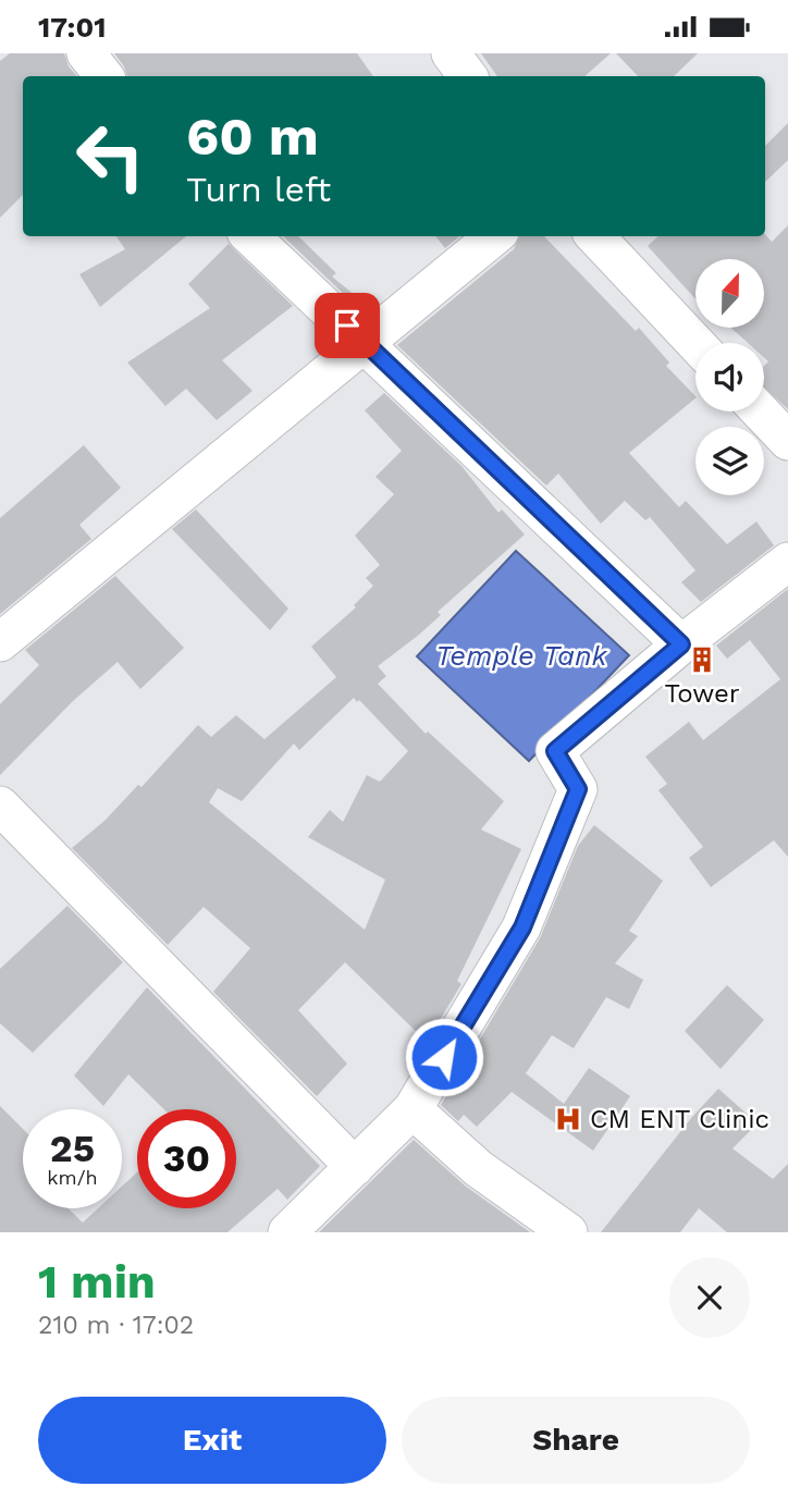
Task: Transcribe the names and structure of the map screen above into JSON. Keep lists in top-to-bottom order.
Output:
{
  "water": ["Temple Tank"],
  "places": {
    "building": ["Tower"],
    "hospital": ["CM ENT Clinic"]
  },
  "north": "top",
  "page": {
    "status": "17:01",
    "turn": ["60 m", "Turn left"],
    "speed": "25 km/h",
    "limit": "30",
    "heading": ["1 min", "210 m · 17:02"],
    "buttons": ["Exit", "Share"]
  }
}
